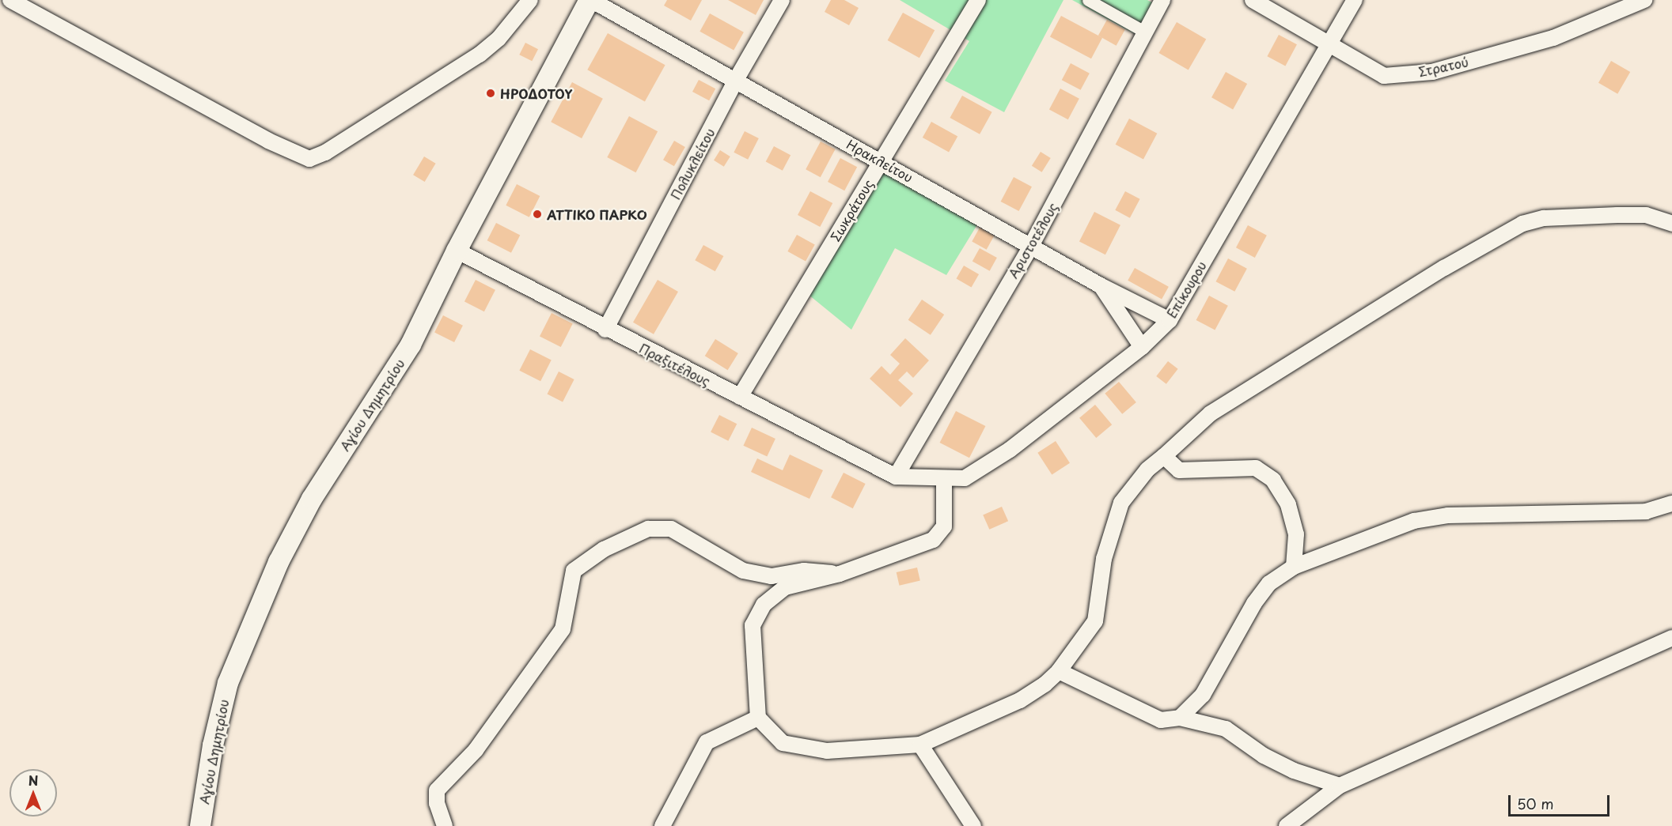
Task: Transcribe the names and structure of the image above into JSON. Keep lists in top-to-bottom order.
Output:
{
  "streets": {
    "street": [
      "Στρατού",
      "Ηρακλείτου",
      "Πολυκλείτου",
      "Σωκράτους",
      "Αριστοτέλους",
      "Επίκουρου",
      "Πραξιτέλους",
      "Αγίου Δημητρίου"
    ]
  },
  "crossings": [
    ["Στρατού", "Επίκουρου"],
    ["Ηρακλείτου", "Πολυκλείτου"],
    ["Ηρακλείτου", "Σωκράτους"],
    ["Ηρακλείτου", "Αριστοτέλους"],
    ["Ηρακλείτου", "Επίκουρου"],
    ["Ηρακλείτου", "Αγίου Δημητρίου"],
    ["Πολυκλείτου", "Πραξιτέλους"],
    ["Σωκράτους", "Πραξιτέλους"],
    ["Αριστοτέλους", "Επίκουρου"],
    ["Αριστοτέλους", "Πραξιτέλους"],
    ["Επίκουρου", "Πραξιτέλους"],
    ["Πραξιτέλους", "Αγίου Δημητρίου"]
  ],
  "places": ["ΗΡΟΔΟΤΟΥ", "ΑΤΤΙΚΟ ΠΑΡΚΟ"],
  "scale_bar": "50 m",
  "north": "top"
}
